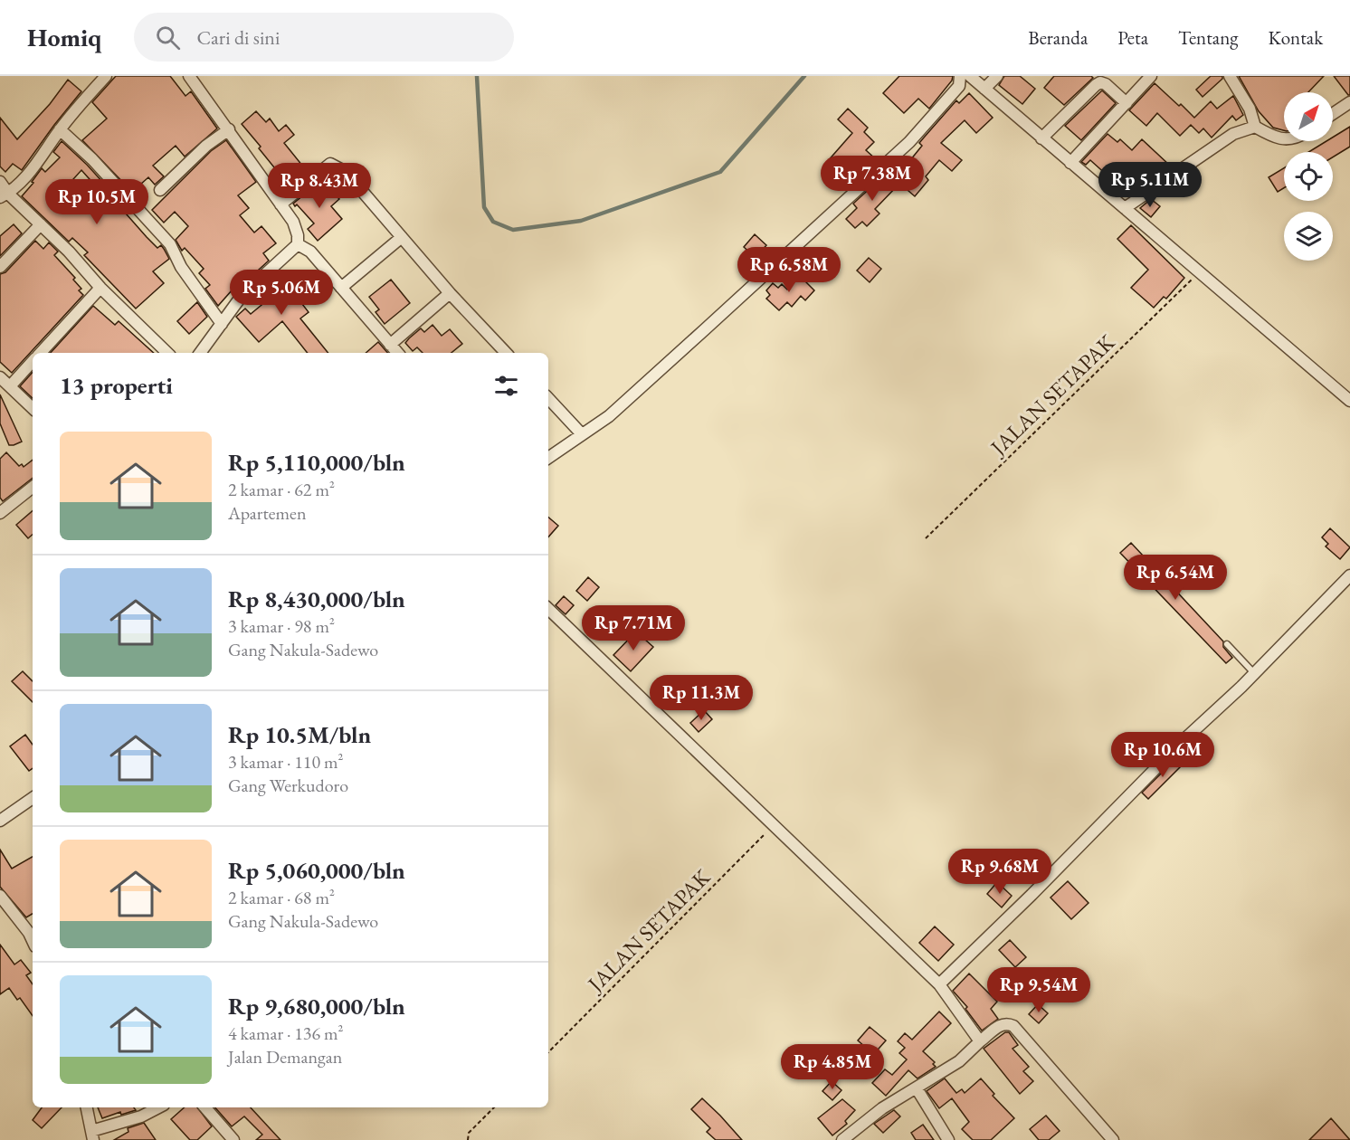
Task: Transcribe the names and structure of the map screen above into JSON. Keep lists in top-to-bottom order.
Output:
{
  "streets": {
    "path": ["JALAN SETAPAK"]
  },
  "north": "top right",
  "page": {
    "header": "Homiq",
    "search": "Cari di sini",
    "nav": [
      "Beranda",
      "Peta",
      "Tentang",
      "Kontak"
    ],
    "price": [
      "Rp 7.38M",
      "Rp 5.11M",
      "Rp 8.43M",
      "Rp 10.5M",
      "Rp 6.58M",
      "Rp 5.06M",
      "Rp 6.54M",
      "Rp 7.71M",
      "Rp 11.3M",
      "Rp 10.6M",
      "Rp 9.68M",
      "Rp 9.54M",
      "Rp 4.85M"
    ],
    "heading": "13 properti",
    "list": [
      {
        "name": "Rp 5,110,000/bln",
        "note": "2 kamar · 62 m² · Apartemen"
      },
      {
        "name": "Rp 8,430,000/bln",
        "note": "3 kamar · 98 m² · Gang Nakula-Sadewo"
      },
      {
        "name": "Rp 10.5M/bln",
        "note": "3 kamar · 110 m² · Gang Werkudoro"
      },
      {
        "name": "Rp 5,060,000/bln",
        "note": "2 kamar · 68 m² · Gang Nakula-Sadewo"
      },
      {
        "name": "Rp 9,680,000/bln",
        "note": "4 kamar · 136 m² · Jalan Demangan"
      }
    ]
  }
}
